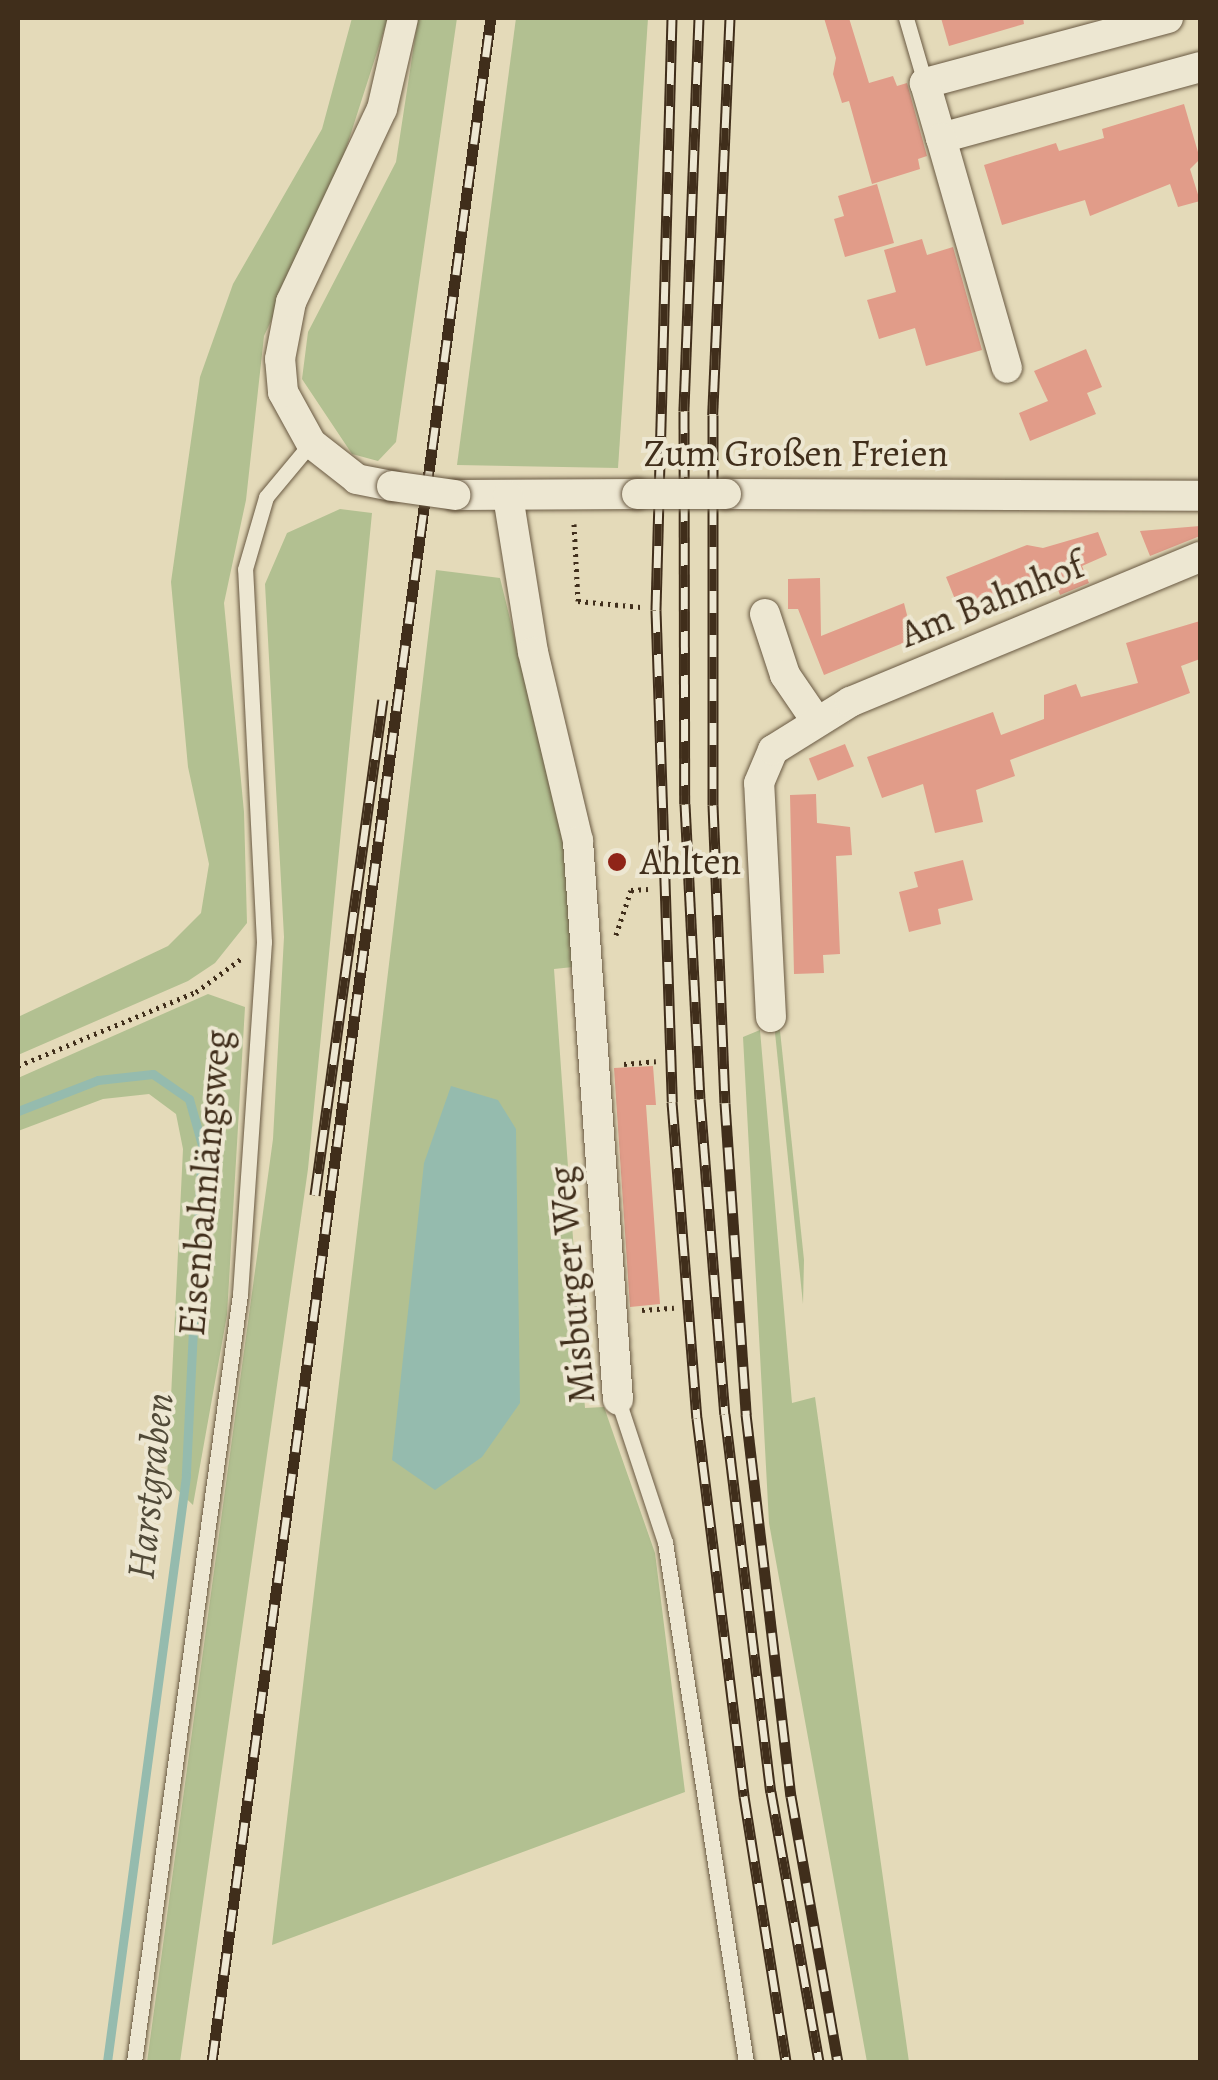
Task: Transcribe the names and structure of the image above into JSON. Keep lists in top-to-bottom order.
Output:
{
  "streets": {
    "street": ["Zum Großen Freien", "Am Bahnhof", "Misburger Weg"],
    "lane": ["Eisenbahnlängsweg"]
  },
  "crossings": [
    ["Zum Großen Freien", "Eisenbahnlängsweg"],
    ["Zum Großen Freien", "Misburger Weg"]
  ],
  "water": ["Harstgraben"],
  "places": ["Ahlten"]
}
